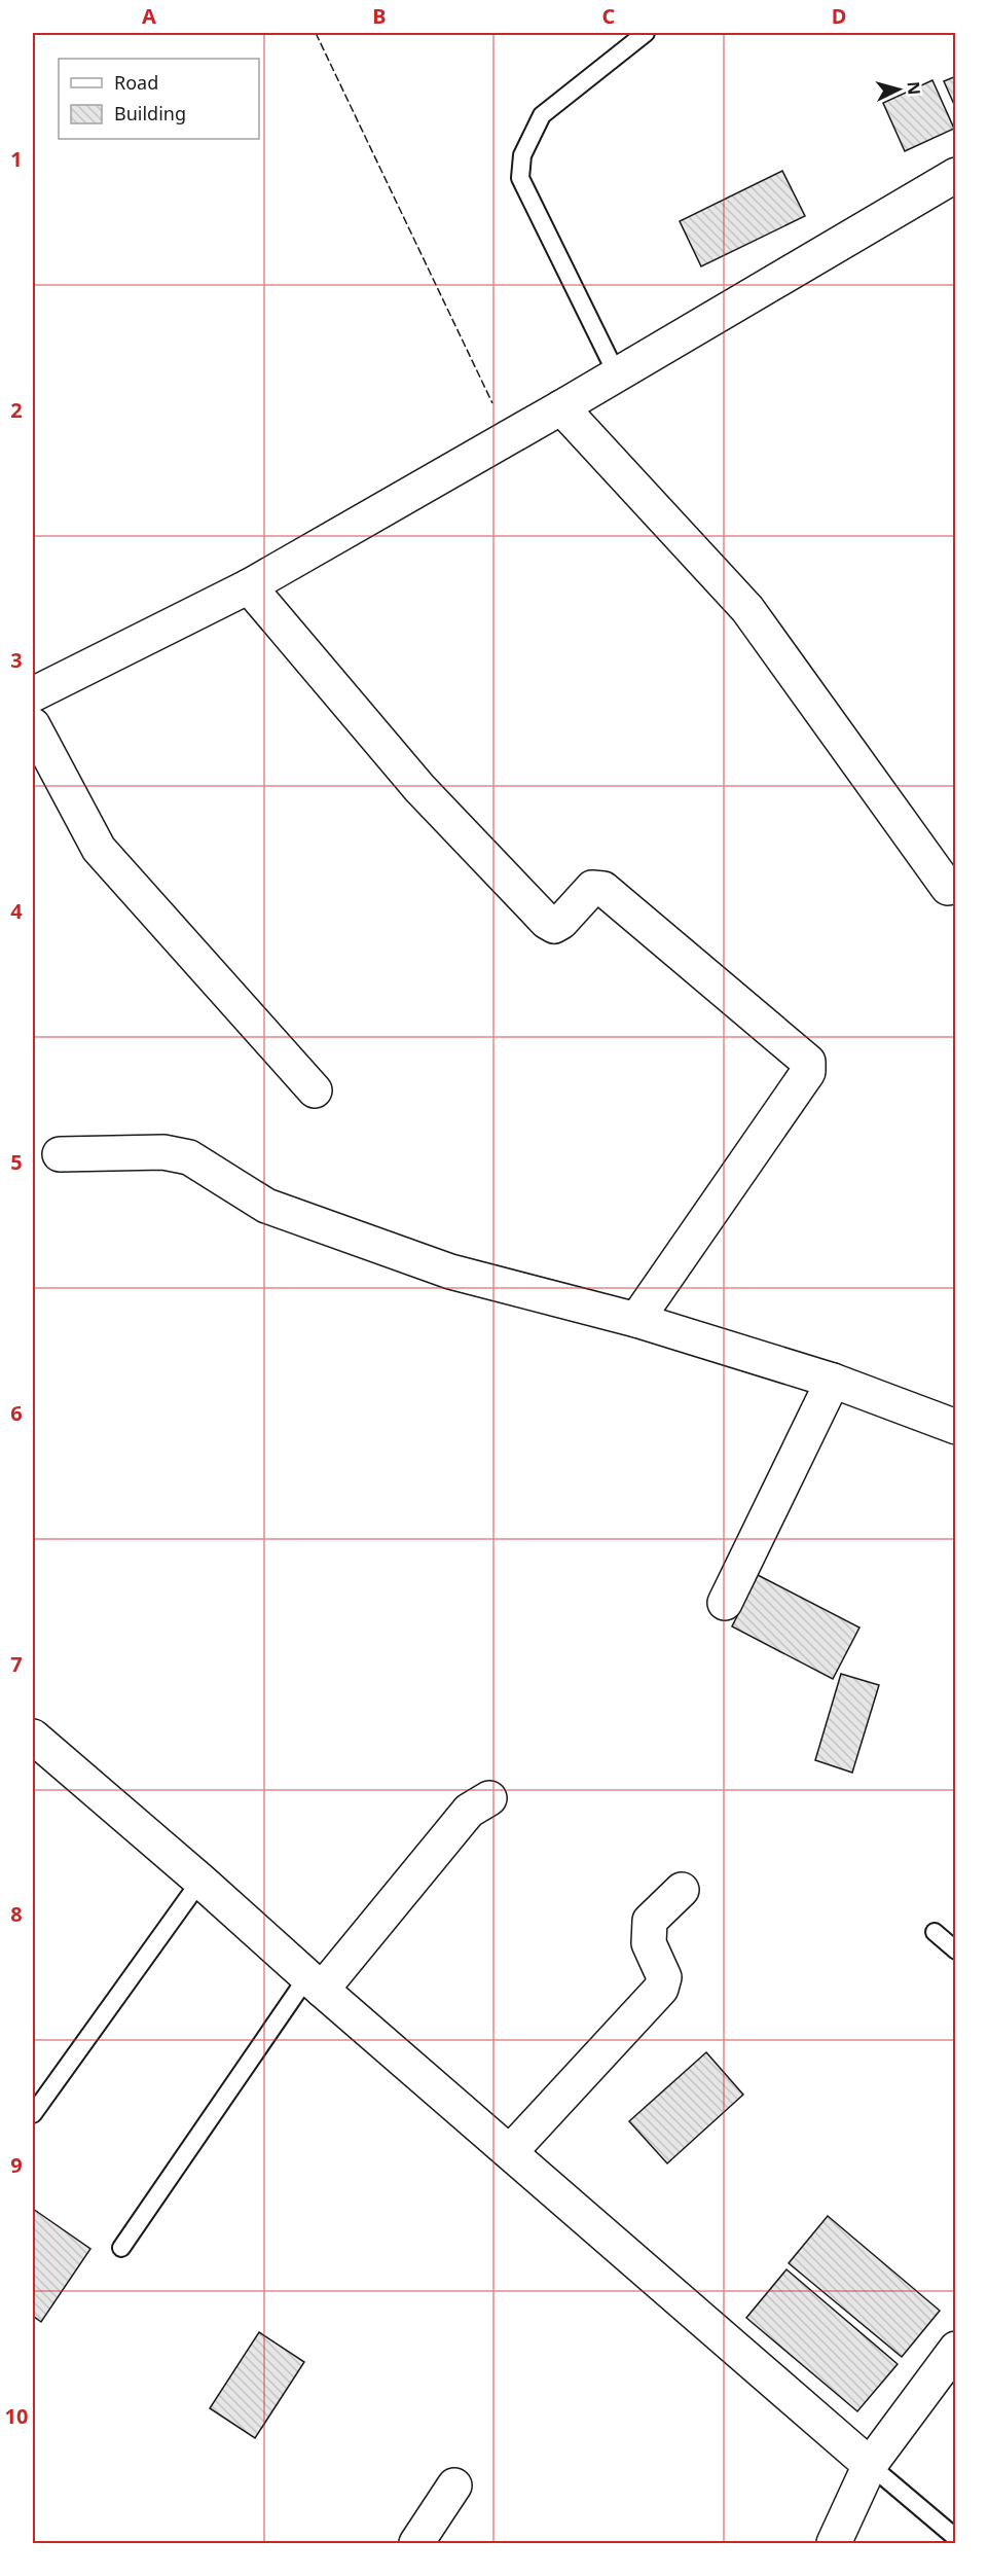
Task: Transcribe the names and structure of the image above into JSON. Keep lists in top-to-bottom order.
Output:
{
  "legend": ["Road", "Building"],
  "north": "right",
  "grid": {
    "columns": [
      "A",
      "B",
      "C",
      "D"
    ],
    "rows": [
      "1",
      "2",
      "3",
      "4",
      "5",
      "6",
      "7",
      "8",
      "9",
      "10"
    ]
  }
}
